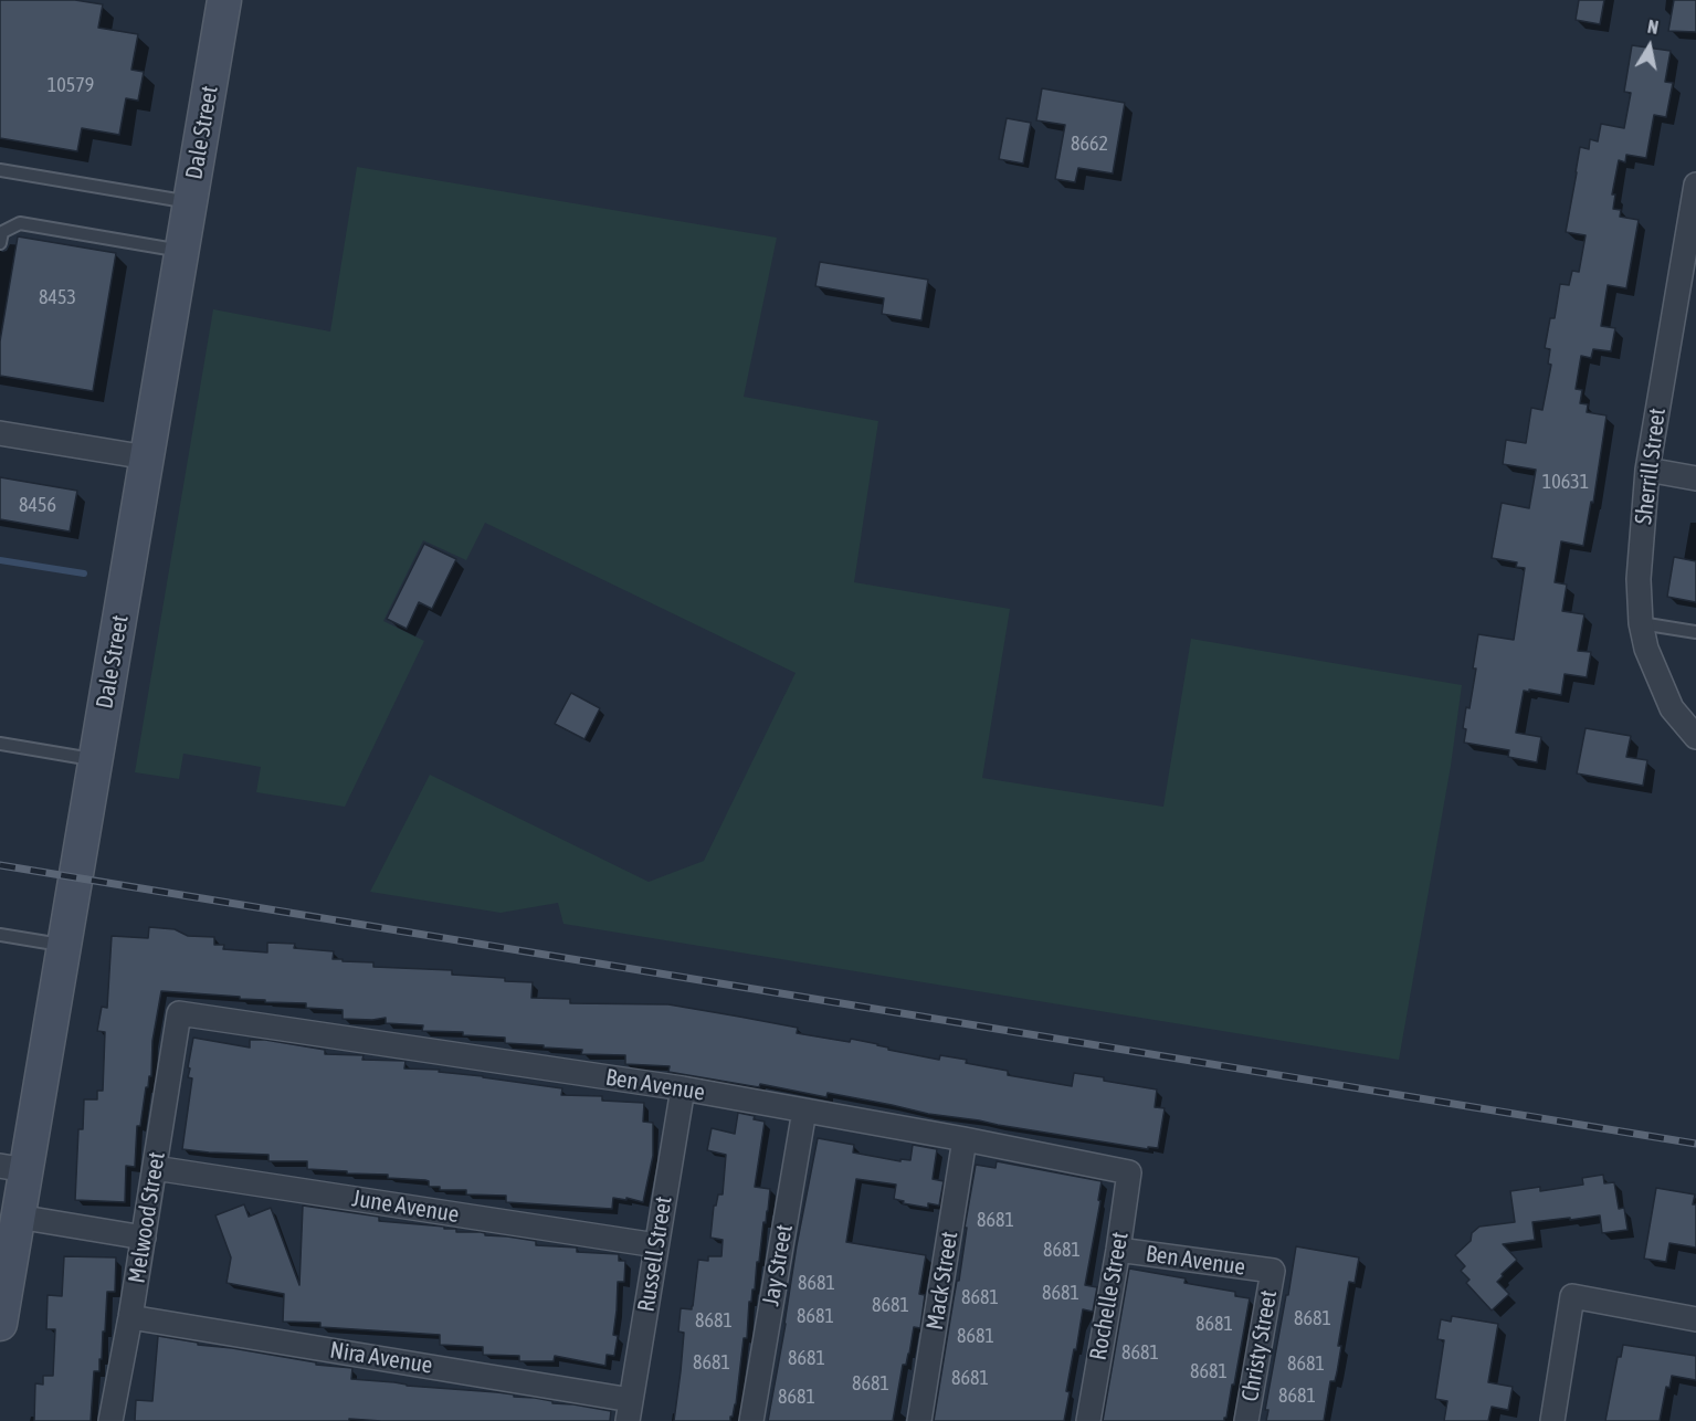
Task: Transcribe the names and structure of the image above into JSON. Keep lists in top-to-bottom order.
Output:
{
  "streets": {
    "street": [
      "Dale Street",
      "Sherrill Street",
      "Ben Avenue",
      "June Avenue",
      "Melwood Street",
      "Russell Street",
      "Jay Street",
      "Mack Street",
      "Rochelle Street",
      "Christy Street",
      "Nira Avenue"
    ]
  },
  "crossings": [
    ["Ben Avenue", "Melwood Street"],
    ["Ben Avenue", "Russell Street"],
    ["Ben Avenue", "Jay Street"],
    ["Ben Avenue", "Mack Street"],
    ["Ben Avenue", "Rochelle Street"],
    ["Ben Avenue", "Christy Street"],
    ["June Avenue", "Melwood Street"],
    ["June Avenue", "Russell Street"],
    ["Melwood Street", "Nira Avenue"],
    ["Russell Street", "Nira Avenue"]
  ],
  "house_numbers": [
    "10579",
    "8662",
    "8453",
    "10631",
    "8456",
    "8681",
    "8681",
    "8681",
    "8681",
    "8681",
    "8681",
    "8681",
    "8681",
    "8681",
    "8681",
    "8681",
    "8681",
    "8681",
    "8681",
    "8681",
    "8681",
    "8681",
    "8681",
    "8681",
    "8681"
  ],
  "north": "top"
}
